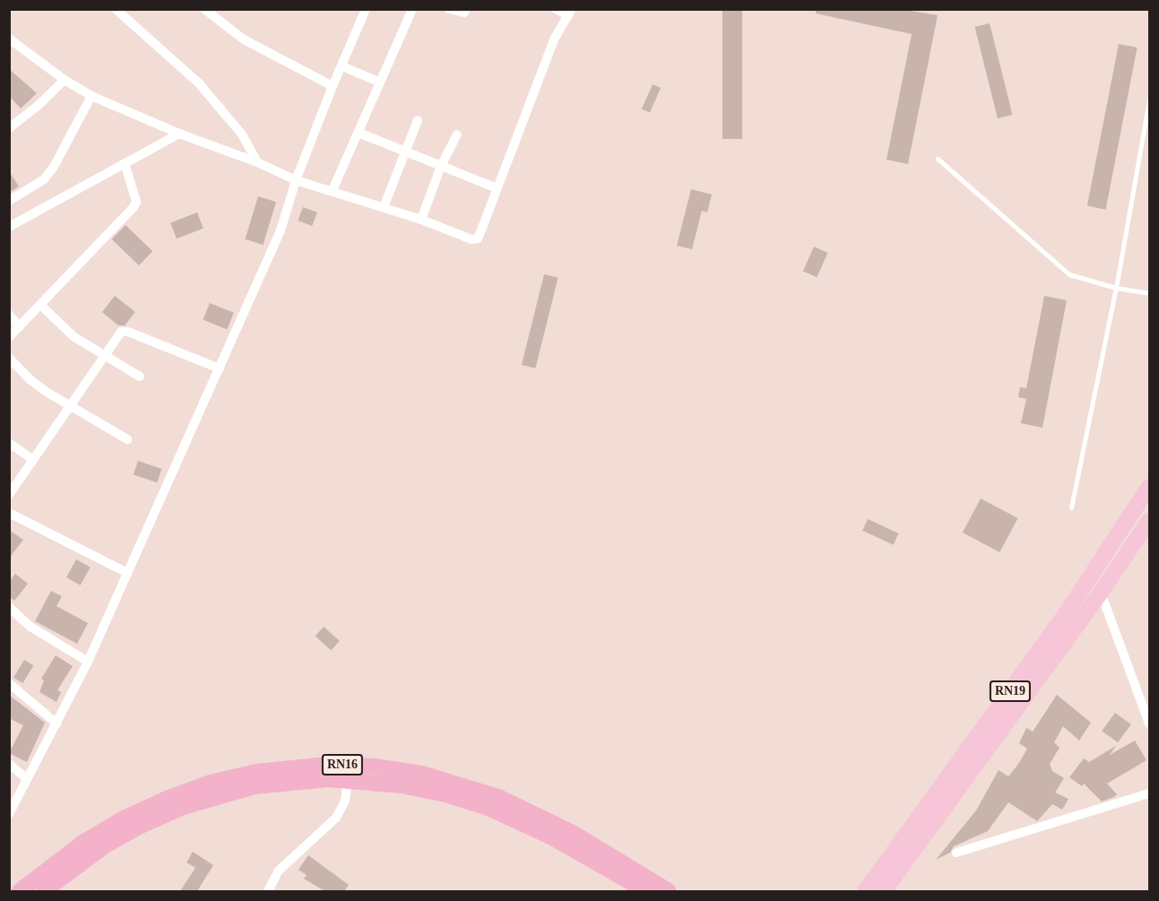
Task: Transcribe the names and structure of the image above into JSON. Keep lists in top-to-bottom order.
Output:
{
  "streets": {
    "highway": ["RN16"],
    "main road": ["RN19"]
  }
}
